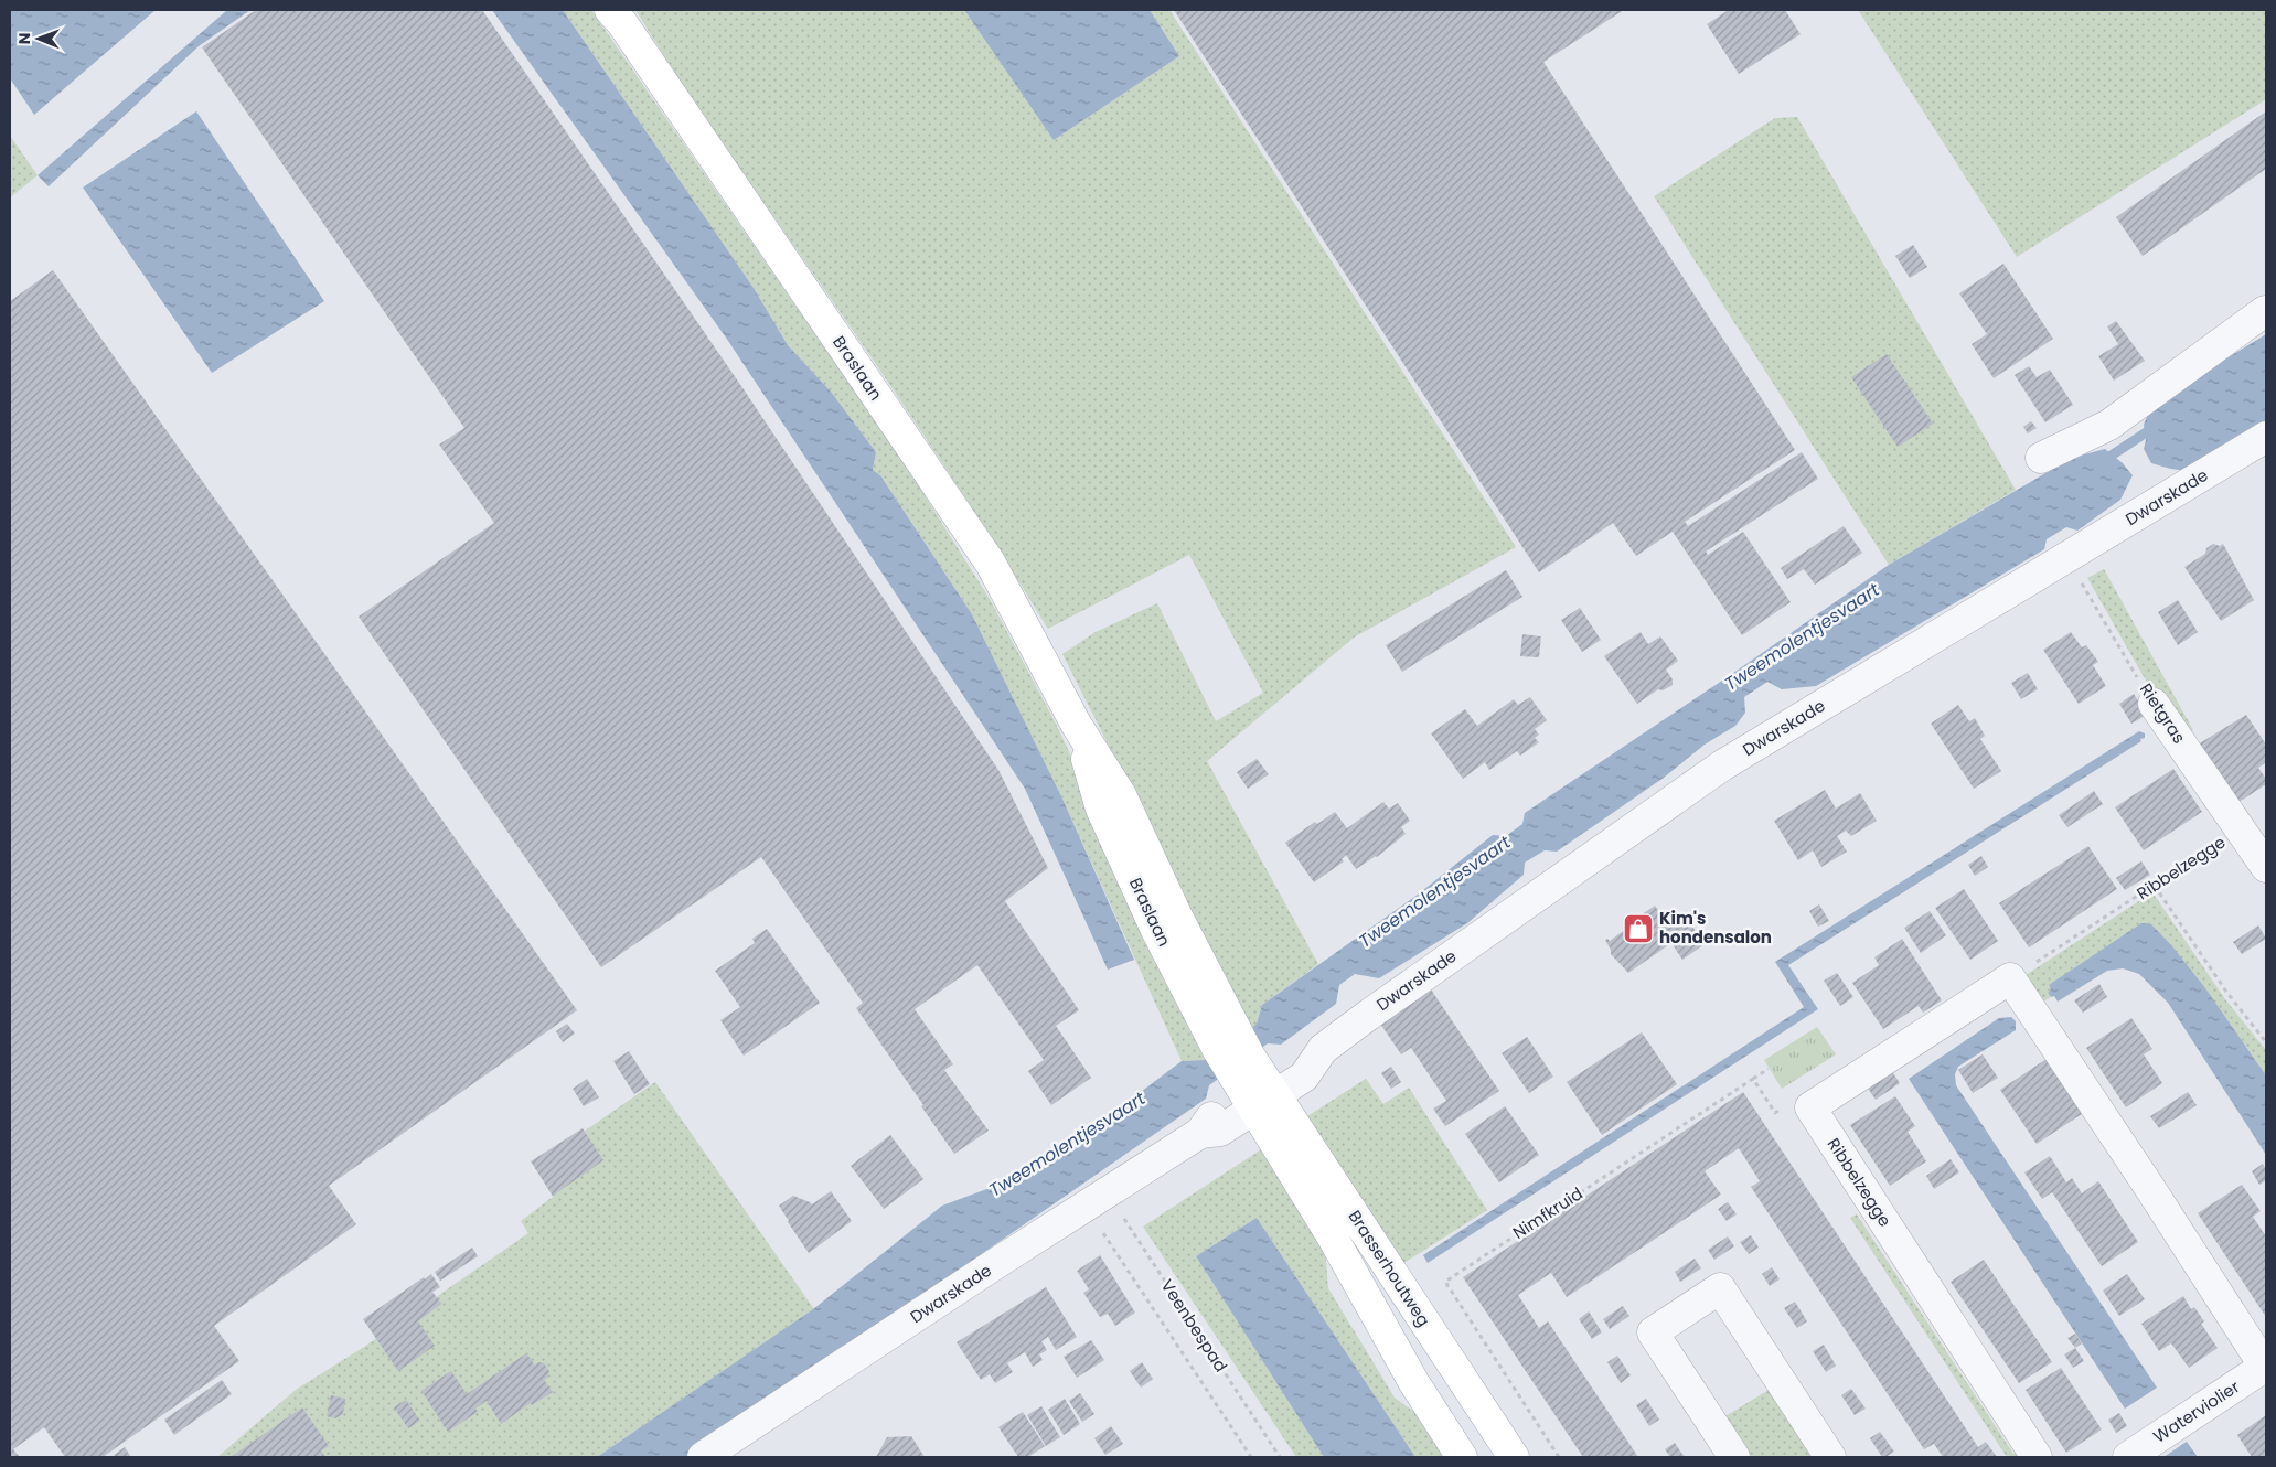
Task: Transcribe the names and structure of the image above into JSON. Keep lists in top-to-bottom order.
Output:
{
  "streets": {
    "main road": ["Braslaan", "Brasserhoutweg"],
    "street": [
      "Dwarskade",
      "Rietgras",
      "Ribbelzegge",
      "Waterviolier"
    ],
    "path": ["Nimfkruid", "Veenbespad"]
  },
  "crossings": [
    ["Braslaan", "Dwarskade"],
    ["Braslaan", "Brasserhoutweg"],
    ["Dwarskade", "Rietgras"],
    ["Dwarskade", "Brasserhoutweg"],
    ["Dwarskade", "Veenbespad"],
    ["Rietgras", "Ribbelzegge"]
  ],
  "water": ["Tweemolentjesvaart"],
  "places": {
    "shop": ["Kim's hondensalon"]
  },
  "north": "left"
}
